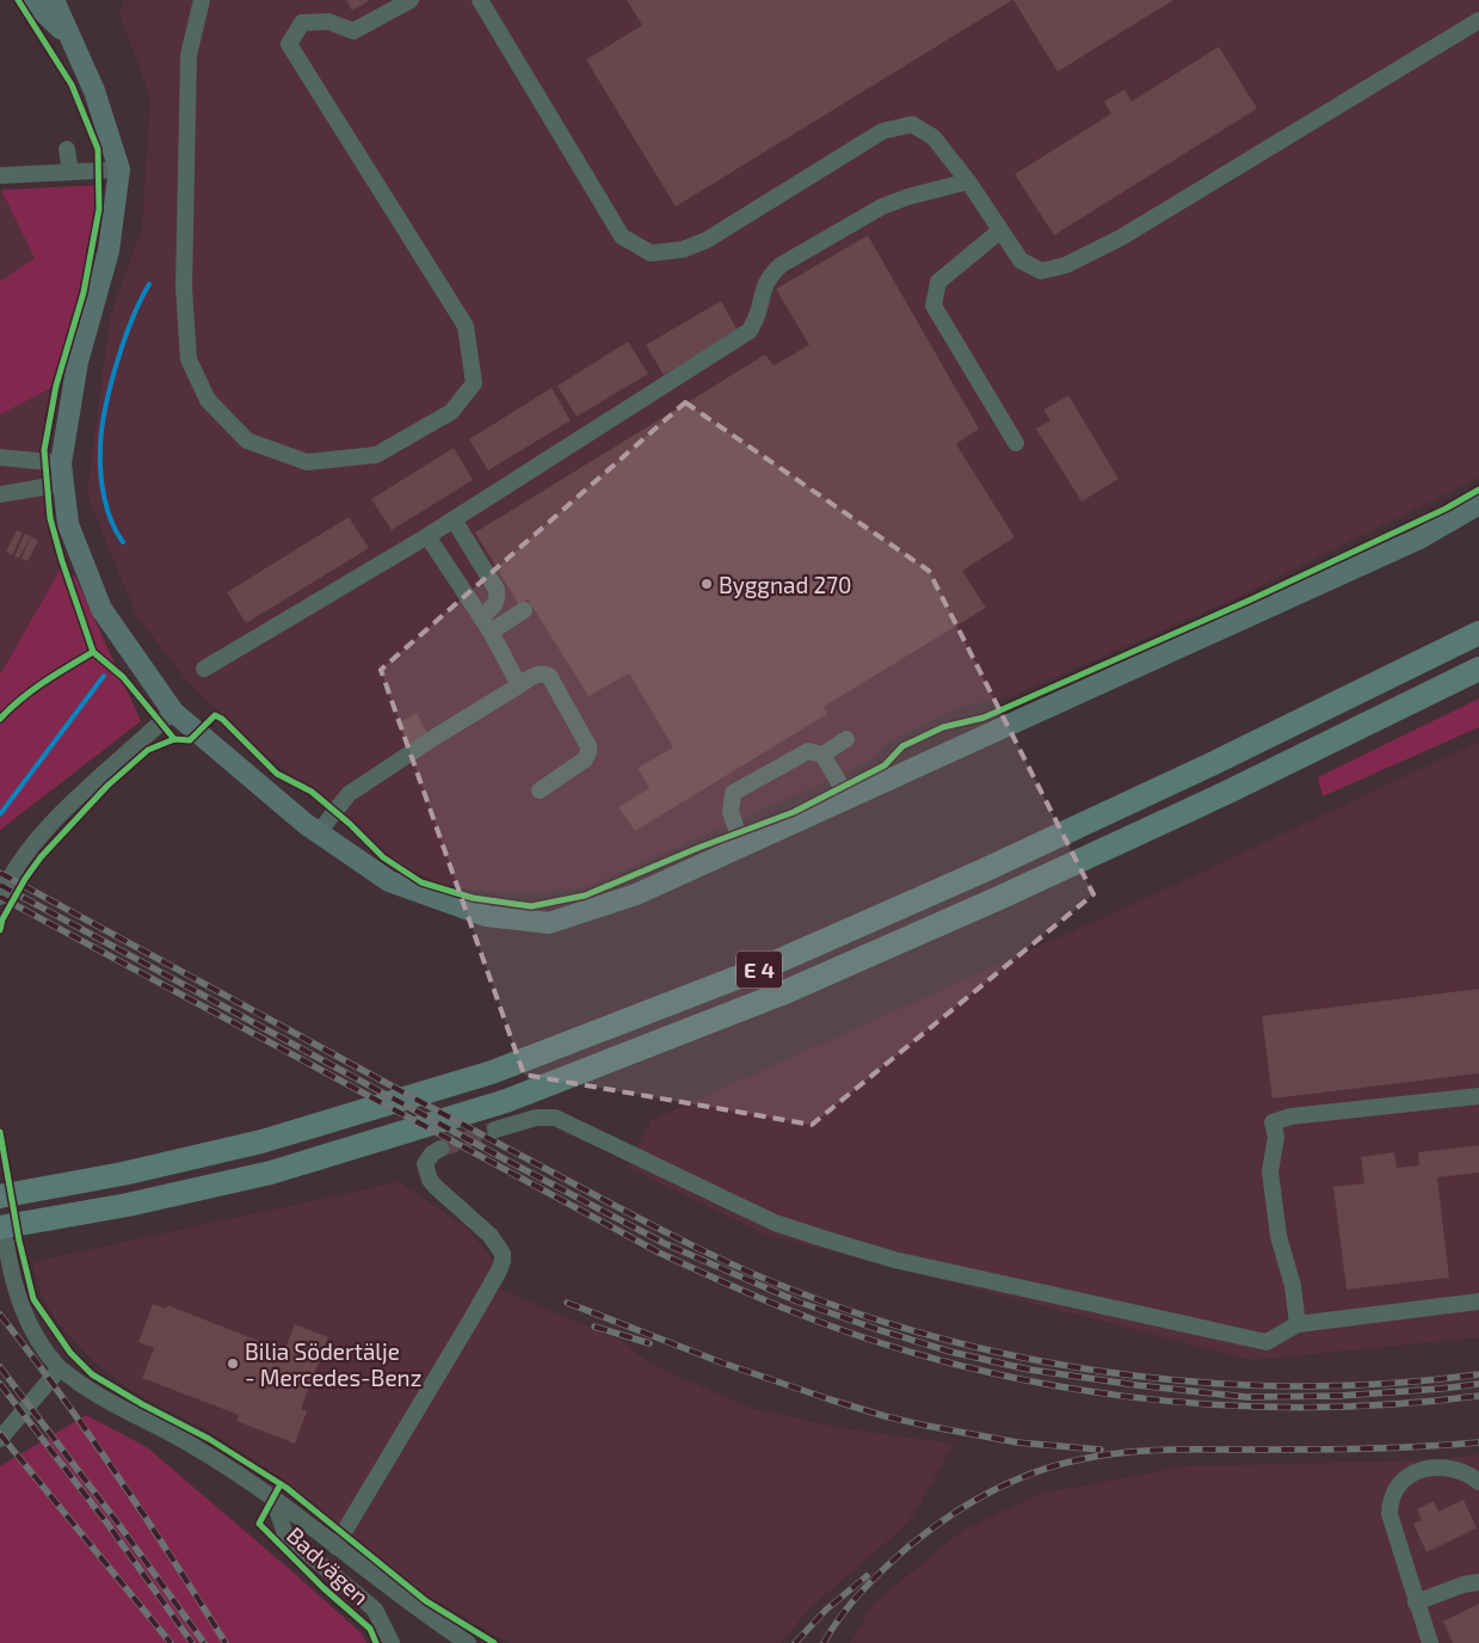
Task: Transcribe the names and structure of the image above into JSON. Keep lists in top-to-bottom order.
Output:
{
  "streets": {
    "highway": ["E 4"],
    "cycle path": ["Badvägen"]
  },
  "places": ["Byggnad 270", "Bilia Södertälje - Mercedes-Benz"]
}
